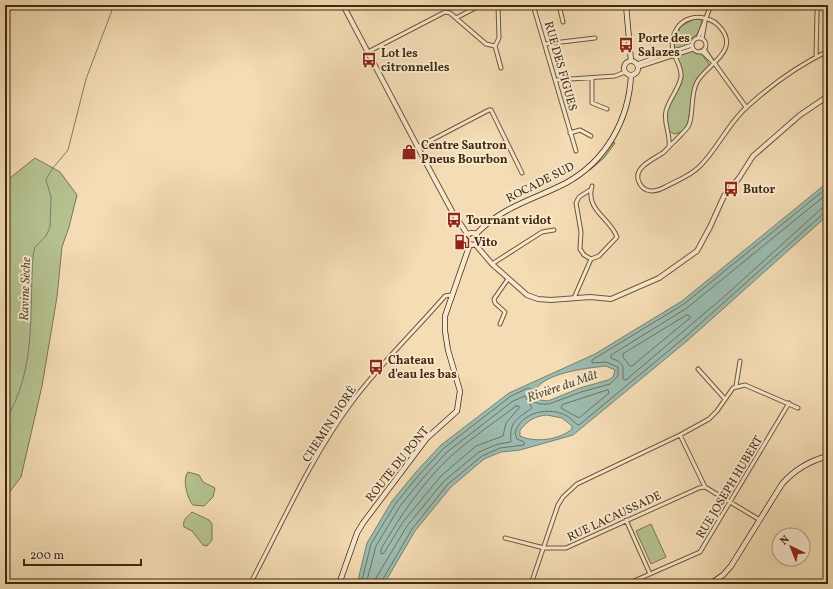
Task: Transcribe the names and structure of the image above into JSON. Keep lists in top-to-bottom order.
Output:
{
  "streets": {
    "main road": ["ROCADE SUD", "ROUTE DU PONT"],
    "street": [
      "RUE DES FIGUES",
      "CHEMIN DIORÉ",
      "RUE JOSEPH HUBERT",
      "RUE LACAUSSADE"
    ]
  },
  "crossings": [
    ["ROCADE SUD", "ROUTE DU PONT"],
    ["CHEMIN DIORÉ", "ROUTE DU PONT"]
  ],
  "water": ["Ravine Sèche", "Rivière du Mât"],
  "places": {
    "bus stop": [
      "Porte des Salazes",
      "Lot les citronnelles",
      "Butor",
      "Tournant vidot",
      "Chateau d'eau les bas"
    ],
    "shop": ["Centre Sautron Pneus Bourbon"],
    "fuel station": ["Vito"]
  },
  "scale_bar": "200 m",
  "north": "top left"
}
